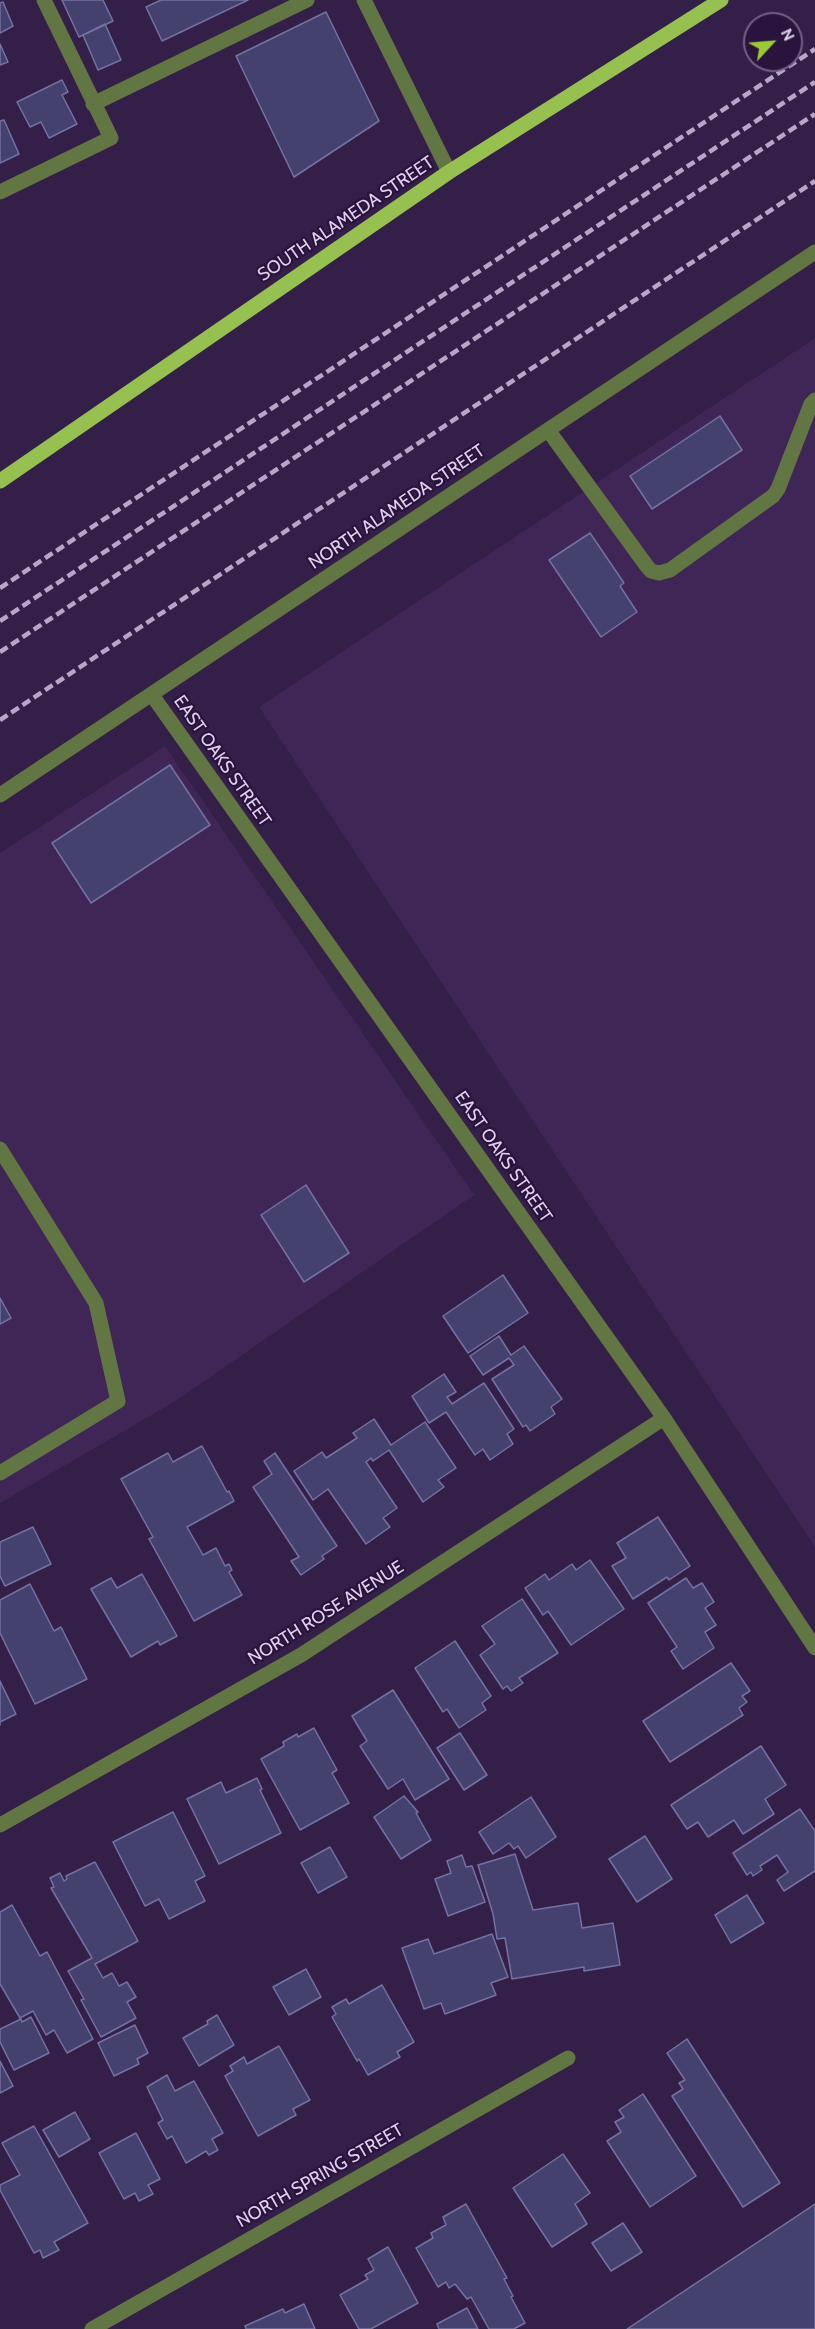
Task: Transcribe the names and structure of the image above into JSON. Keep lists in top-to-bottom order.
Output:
{
  "streets": {
    "main road": ["SOUTH ALAMEDA STREET"],
    "street": [
      "NORTH ALAMEDA STREET",
      "EAST OAKS STREET",
      "NORTH ROSE AVENUE",
      "NORTH SPRING STREET"
    ]
  },
  "crossings": [
    ["NORTH ALAMEDA STREET", "EAST OAKS STREET"],
    ["EAST OAKS STREET", "NORTH ROSE AVENUE"]
  ],
  "north": "top right"
}
